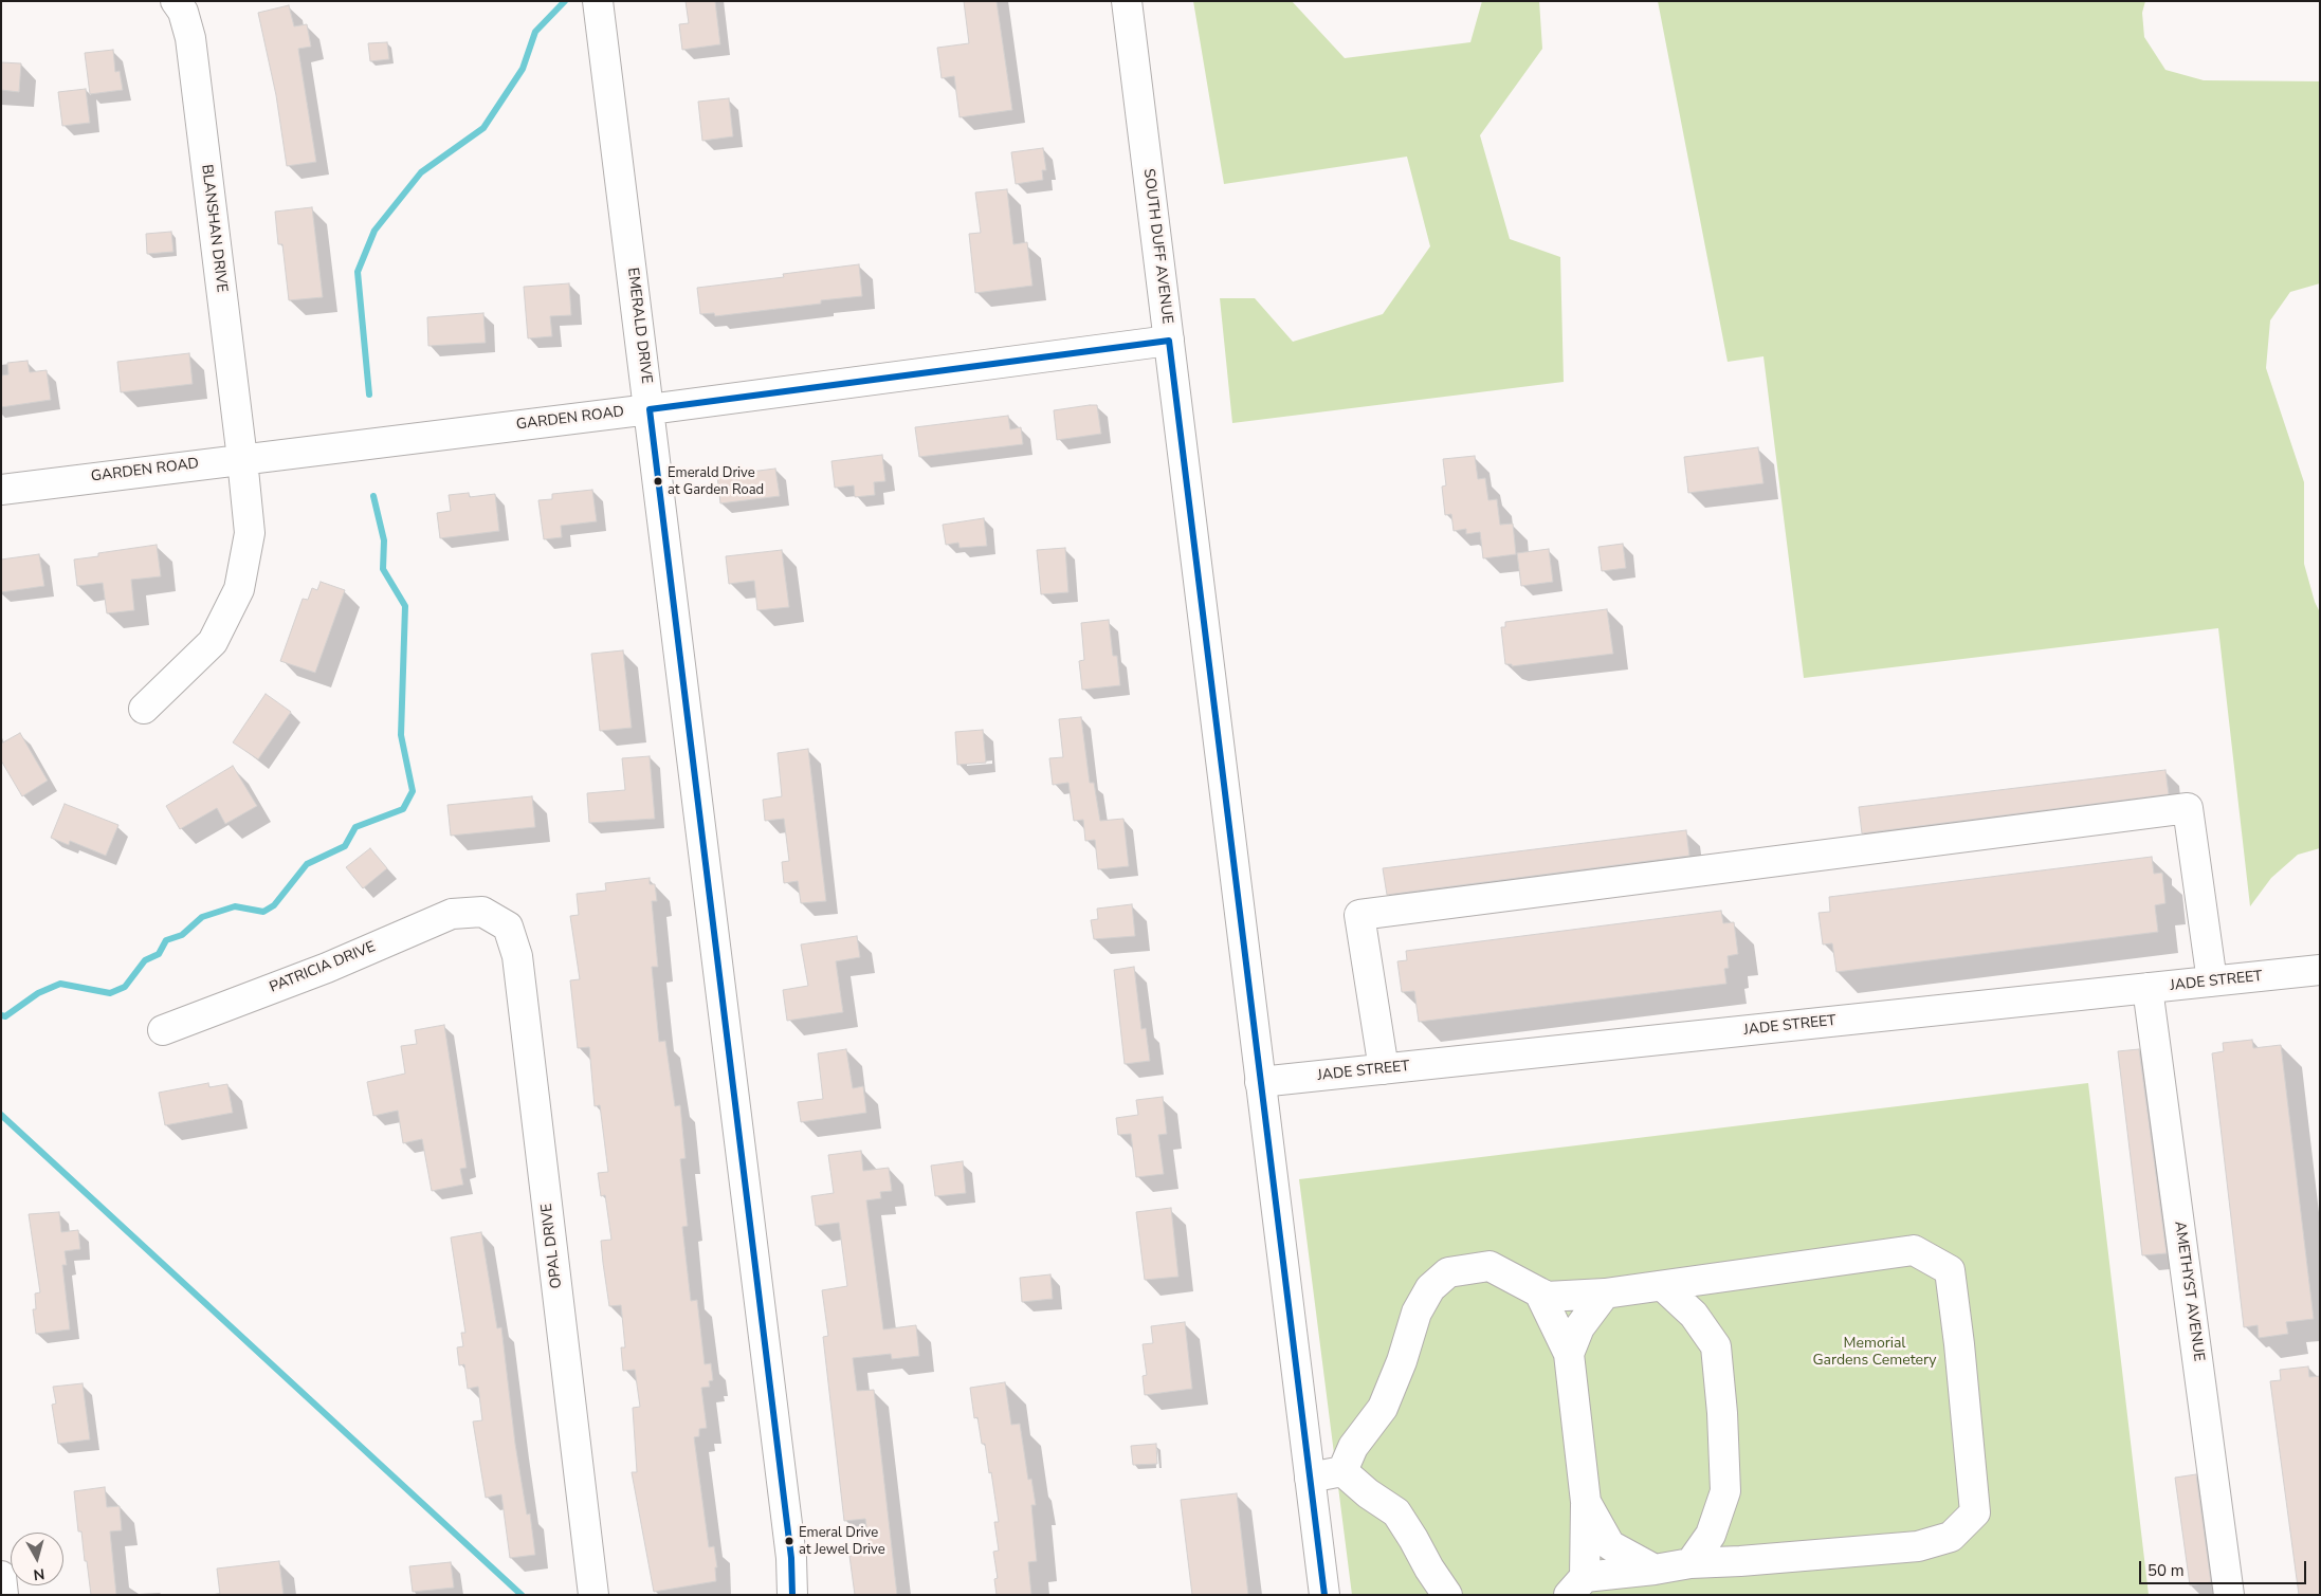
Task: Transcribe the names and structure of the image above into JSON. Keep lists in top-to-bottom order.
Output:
{
  "streets": {
    "street": [
      "BLANSHAN DRIVE",
      "SOUTH DUFF AVENUE",
      "EMERALD DRIVE",
      "GARDEN ROAD",
      "PATRICIA DRIVE",
      "JADE STREET",
      "OPAL DRIVE",
      "AMETHYST AVENUE"
    ]
  },
  "crossings": [
    ["BLANSHAN DRIVE", "GARDEN ROAD"],
    ["SOUTH DUFF AVENUE", "GARDEN ROAD"],
    ["SOUTH DUFF AVENUE", "JADE STREET"],
    ["EMERALD DRIVE", "GARDEN ROAD"],
    ["PATRICIA DRIVE", "OPAL DRIVE"],
    ["JADE STREET", "AMETHYST AVENUE"]
  ],
  "parks": ["Memorial Gardens Cemetery"],
  "places": ["Emerald Drive at Garden Road", "Emeral Drive at Jewel Drive"],
  "scale_bar": "50 m",
  "north": "bottom"
}
